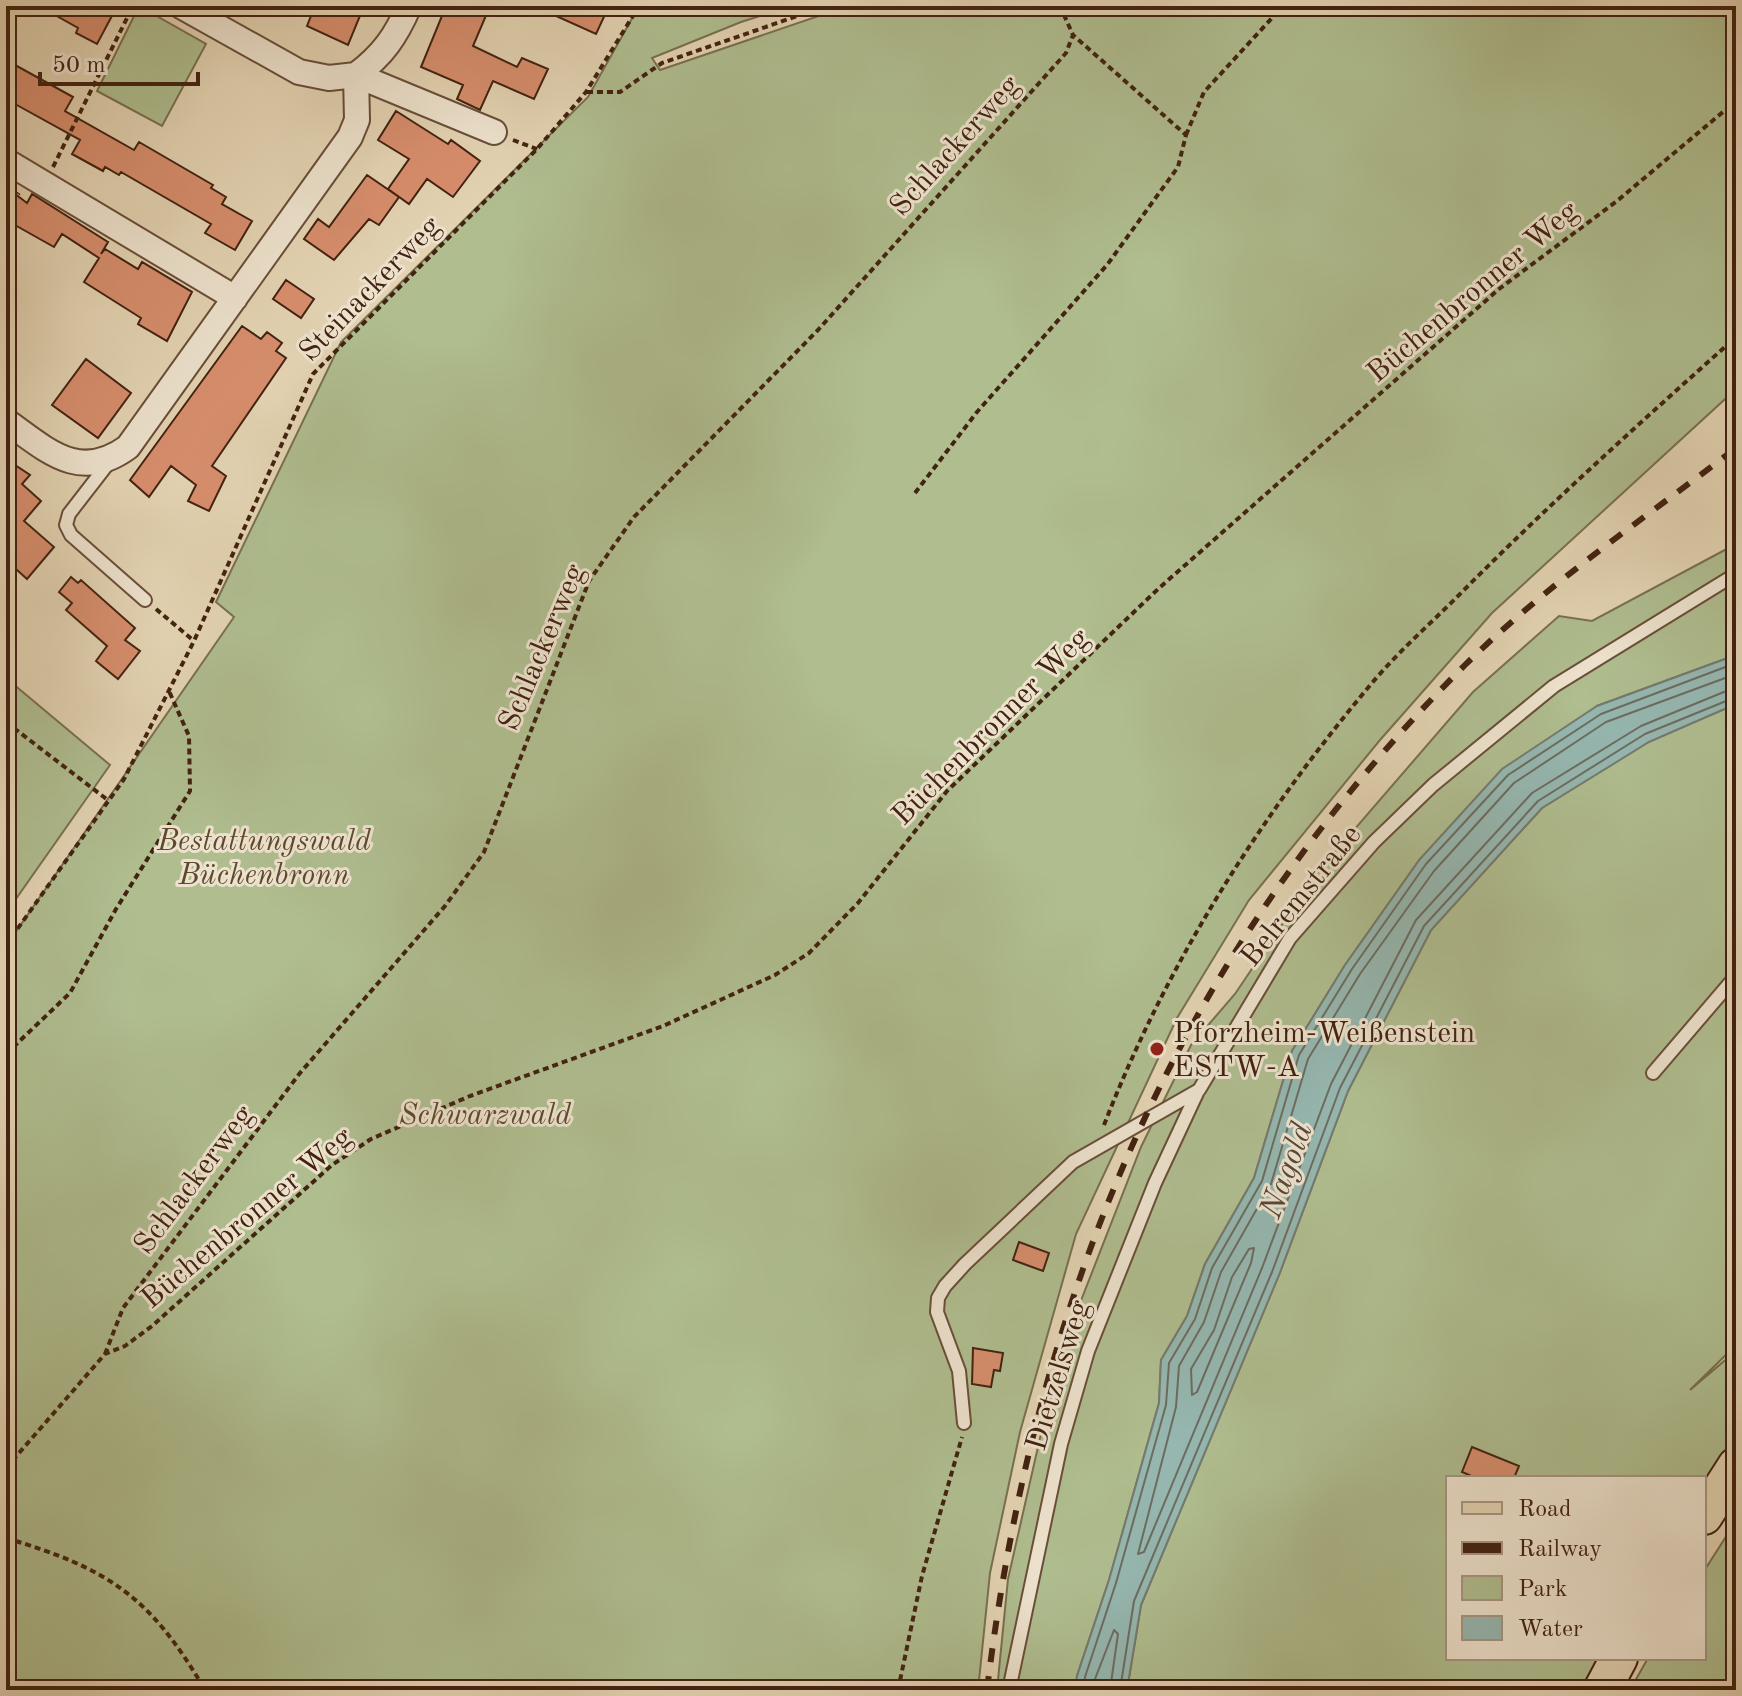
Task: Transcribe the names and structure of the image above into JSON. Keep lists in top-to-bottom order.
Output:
{
  "streets": {
    "lane": ["Belremstraße", "Dietzelsweg"],
    "path": ["Schlackerweg", "Steinackerweg", "Büchenbronner Weg"]
  },
  "crossings": [
    ["Schlackerweg", "Büchenbronner Weg"],
    ["Belremstraße", "Dietzelsweg"]
  ],
  "water": ["Nagold"],
  "parks": ["Bestattungswald Büchenbronn", "Schwarzwald"],
  "places": ["Pforzheim-Weißenstein ESTW-A"],
  "legend": [
    "Road",
    "Railway",
    "Park",
    "Water"
  ],
  "scale_bar": "50 m"
}
